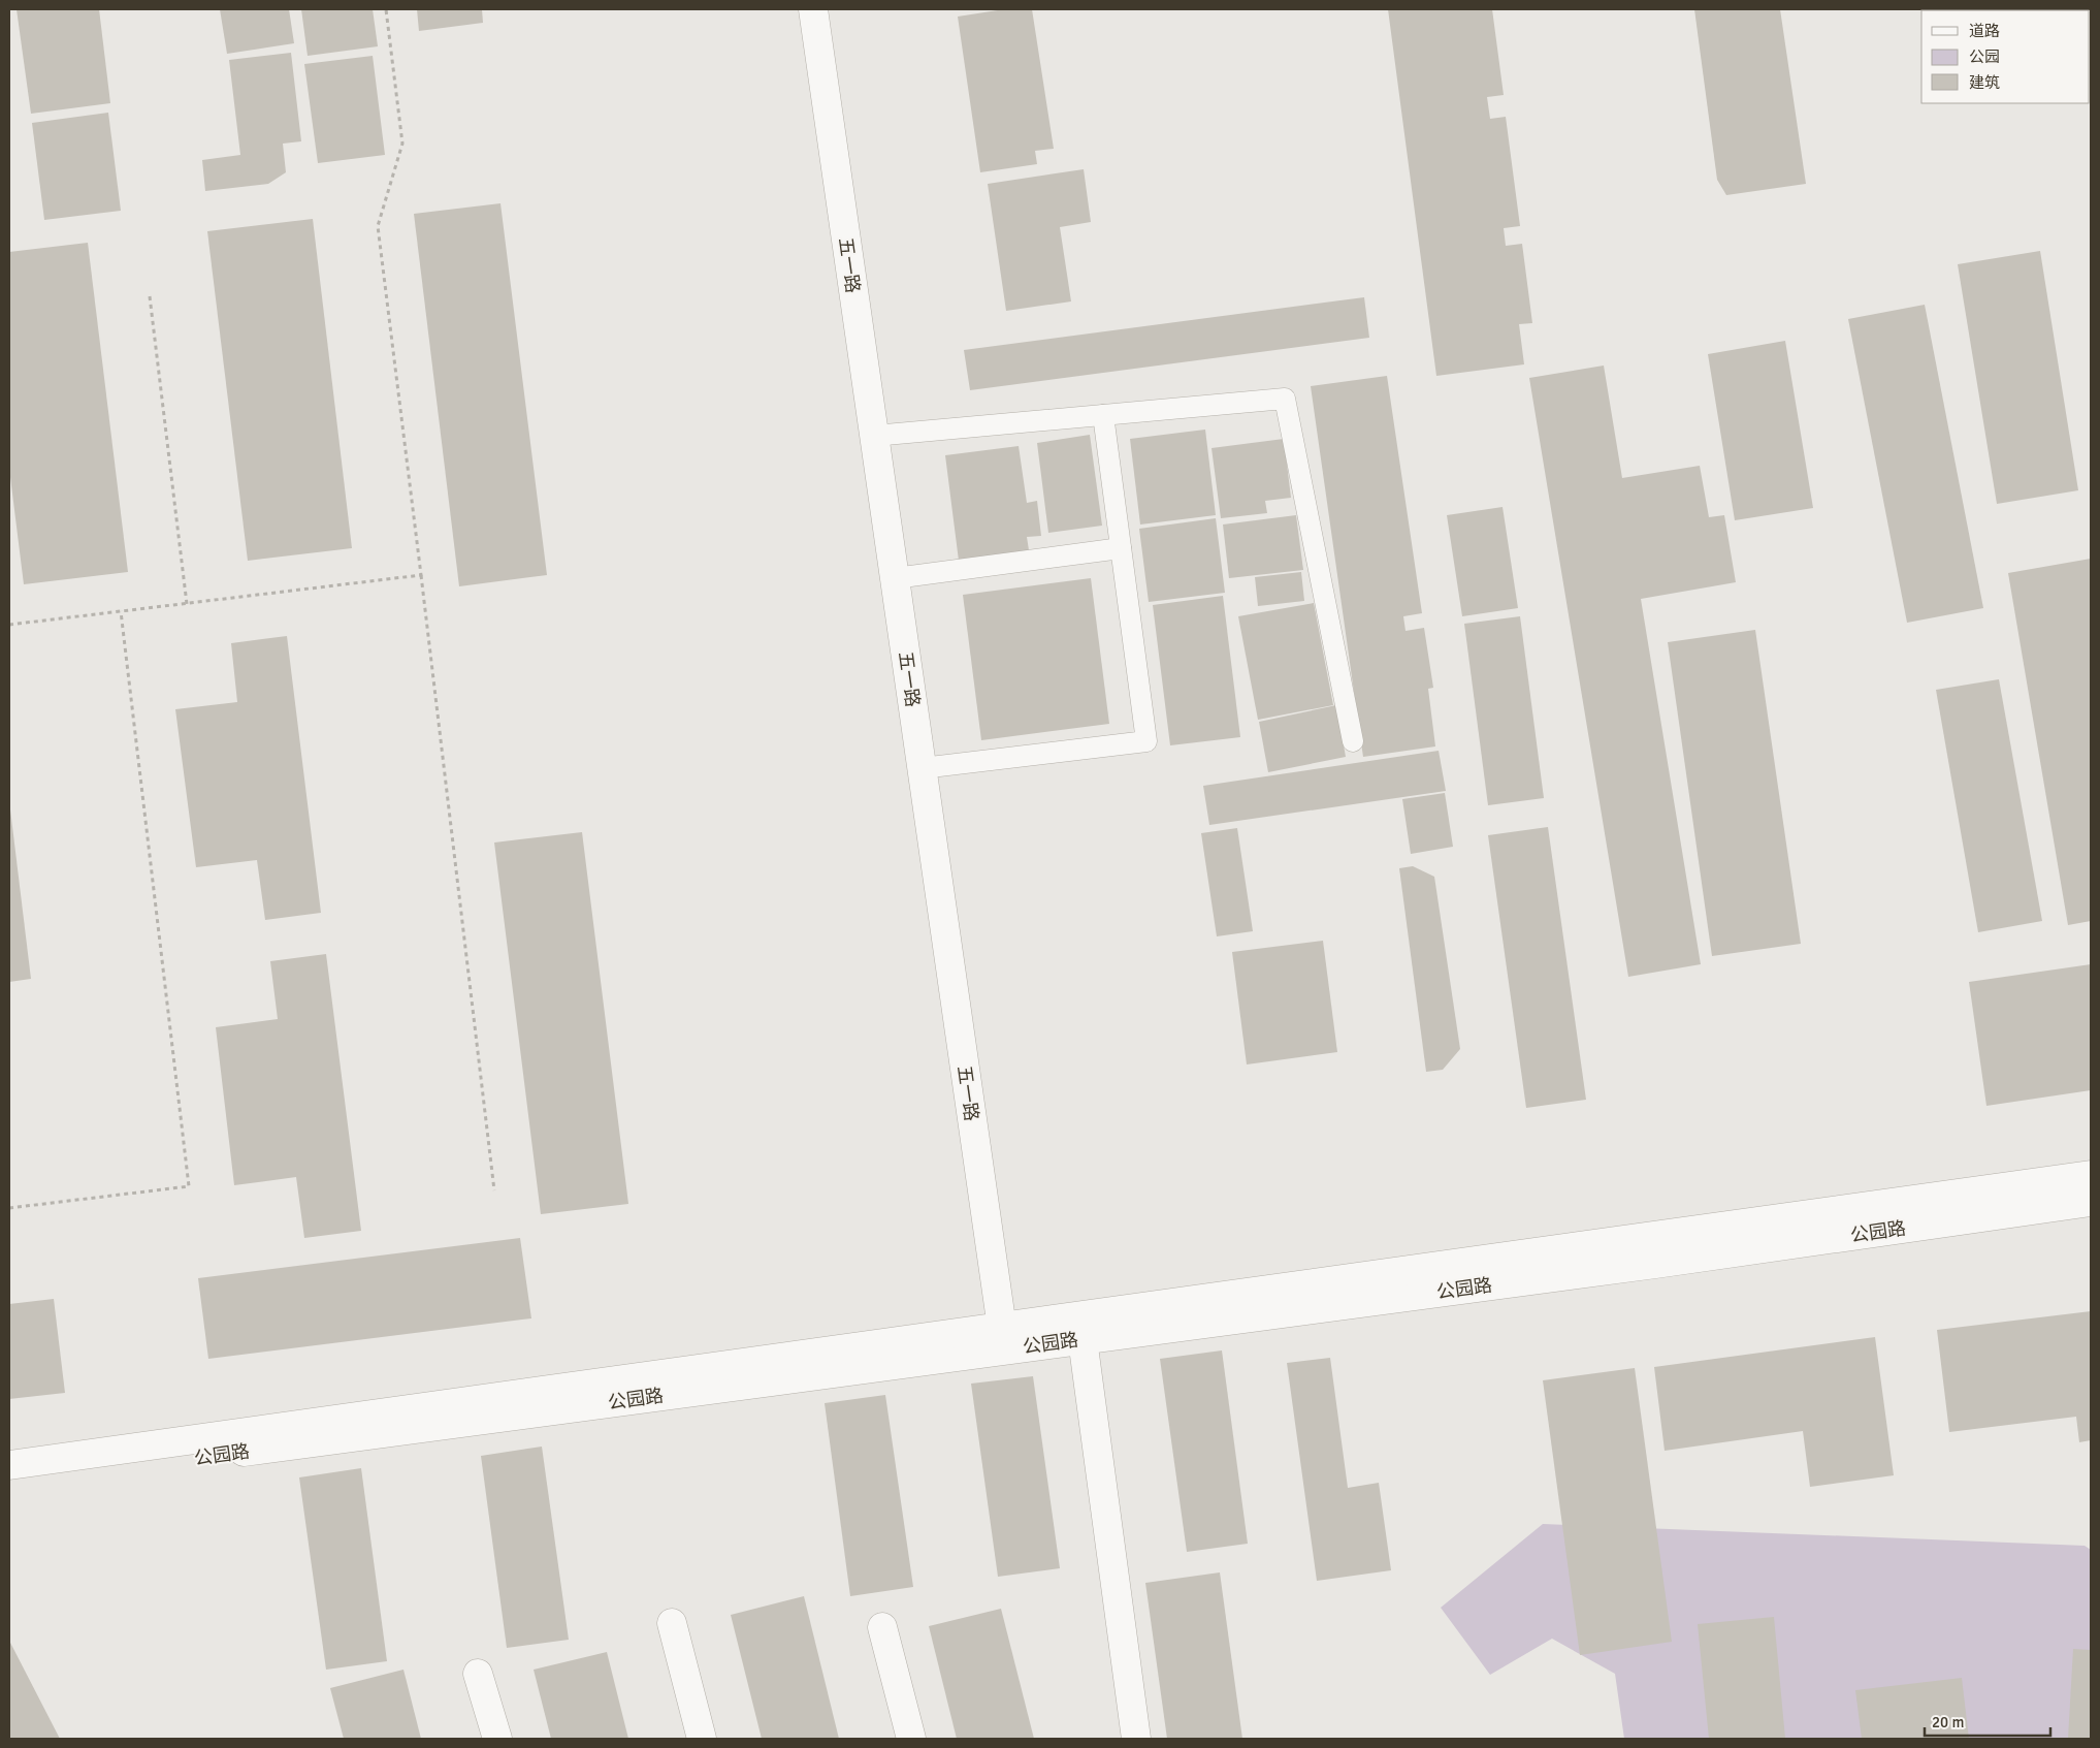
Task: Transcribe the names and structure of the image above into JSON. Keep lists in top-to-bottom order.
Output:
{
  "streets": {
    "street": ["五一路", "公园路"]
  },
  "crossings": [
    ["五一路", "公园路"]
  ],
  "legend": ["道路", "公园", "建筑"],
  "scale_bar": "20 m"
}
